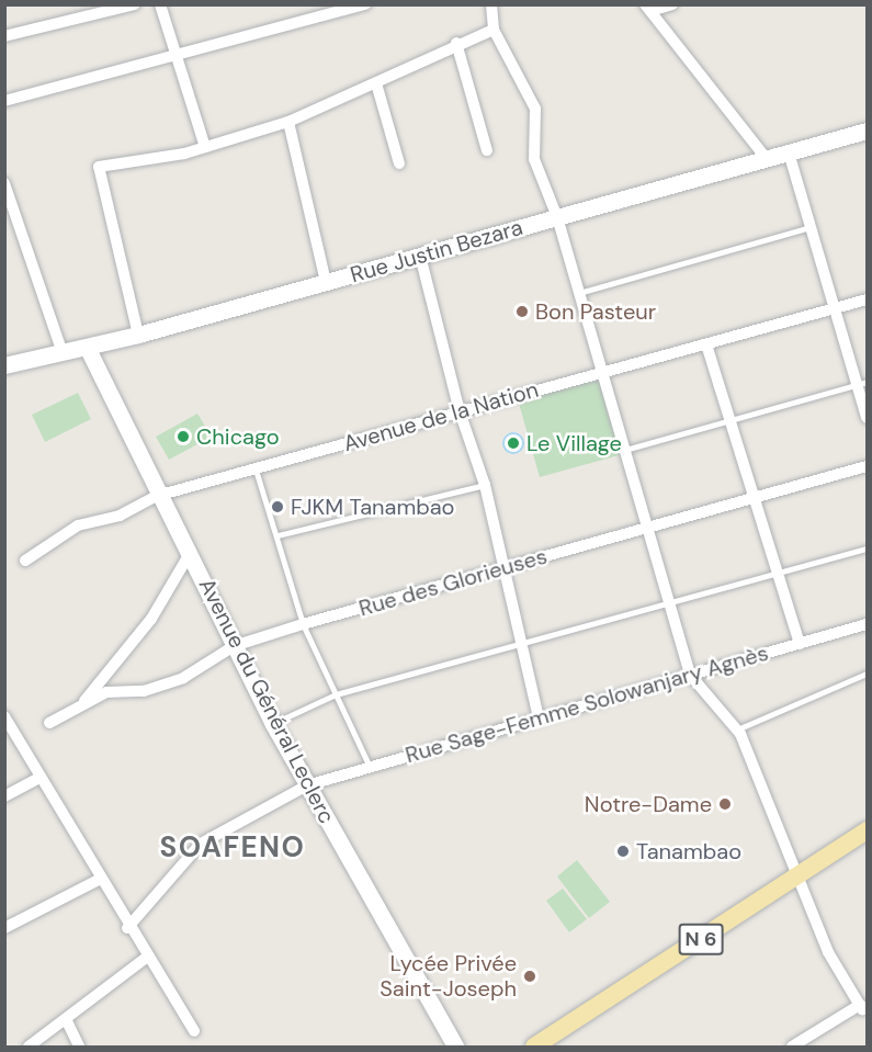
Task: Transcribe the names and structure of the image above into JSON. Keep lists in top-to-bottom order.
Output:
{
  "streets": {
    "main road": ["Rue Justin Bezara", "Avenue du Général Leclerc", "N 6"],
    "street": ["Avenue de la Nation", "Rue des Glorieuses", "Rue Sage-Femme Solowanjary Agnès"]
  },
  "crossings": [
    ["Rue Justin Bezara", "Avenue du Général Leclerc"],
    ["Avenue de la Nation", "Avenue du Général Leclerc"],
    ["Rue des Glorieuses", "Avenue du Général Leclerc"],
    ["Avenue du Général Leclerc", "Rue Sage-Femme Solowanjary Agnès"]
  ],
  "districts": ["SOAFENO"],
  "places": [
    "Bon Pasteur",
    "Chicago",
    "Le Village",
    "FJKM Tanambao",
    "Notre-Dame",
    "Tanambao",
    "Lycée Privée Saint-Joseph"
  ]
}
